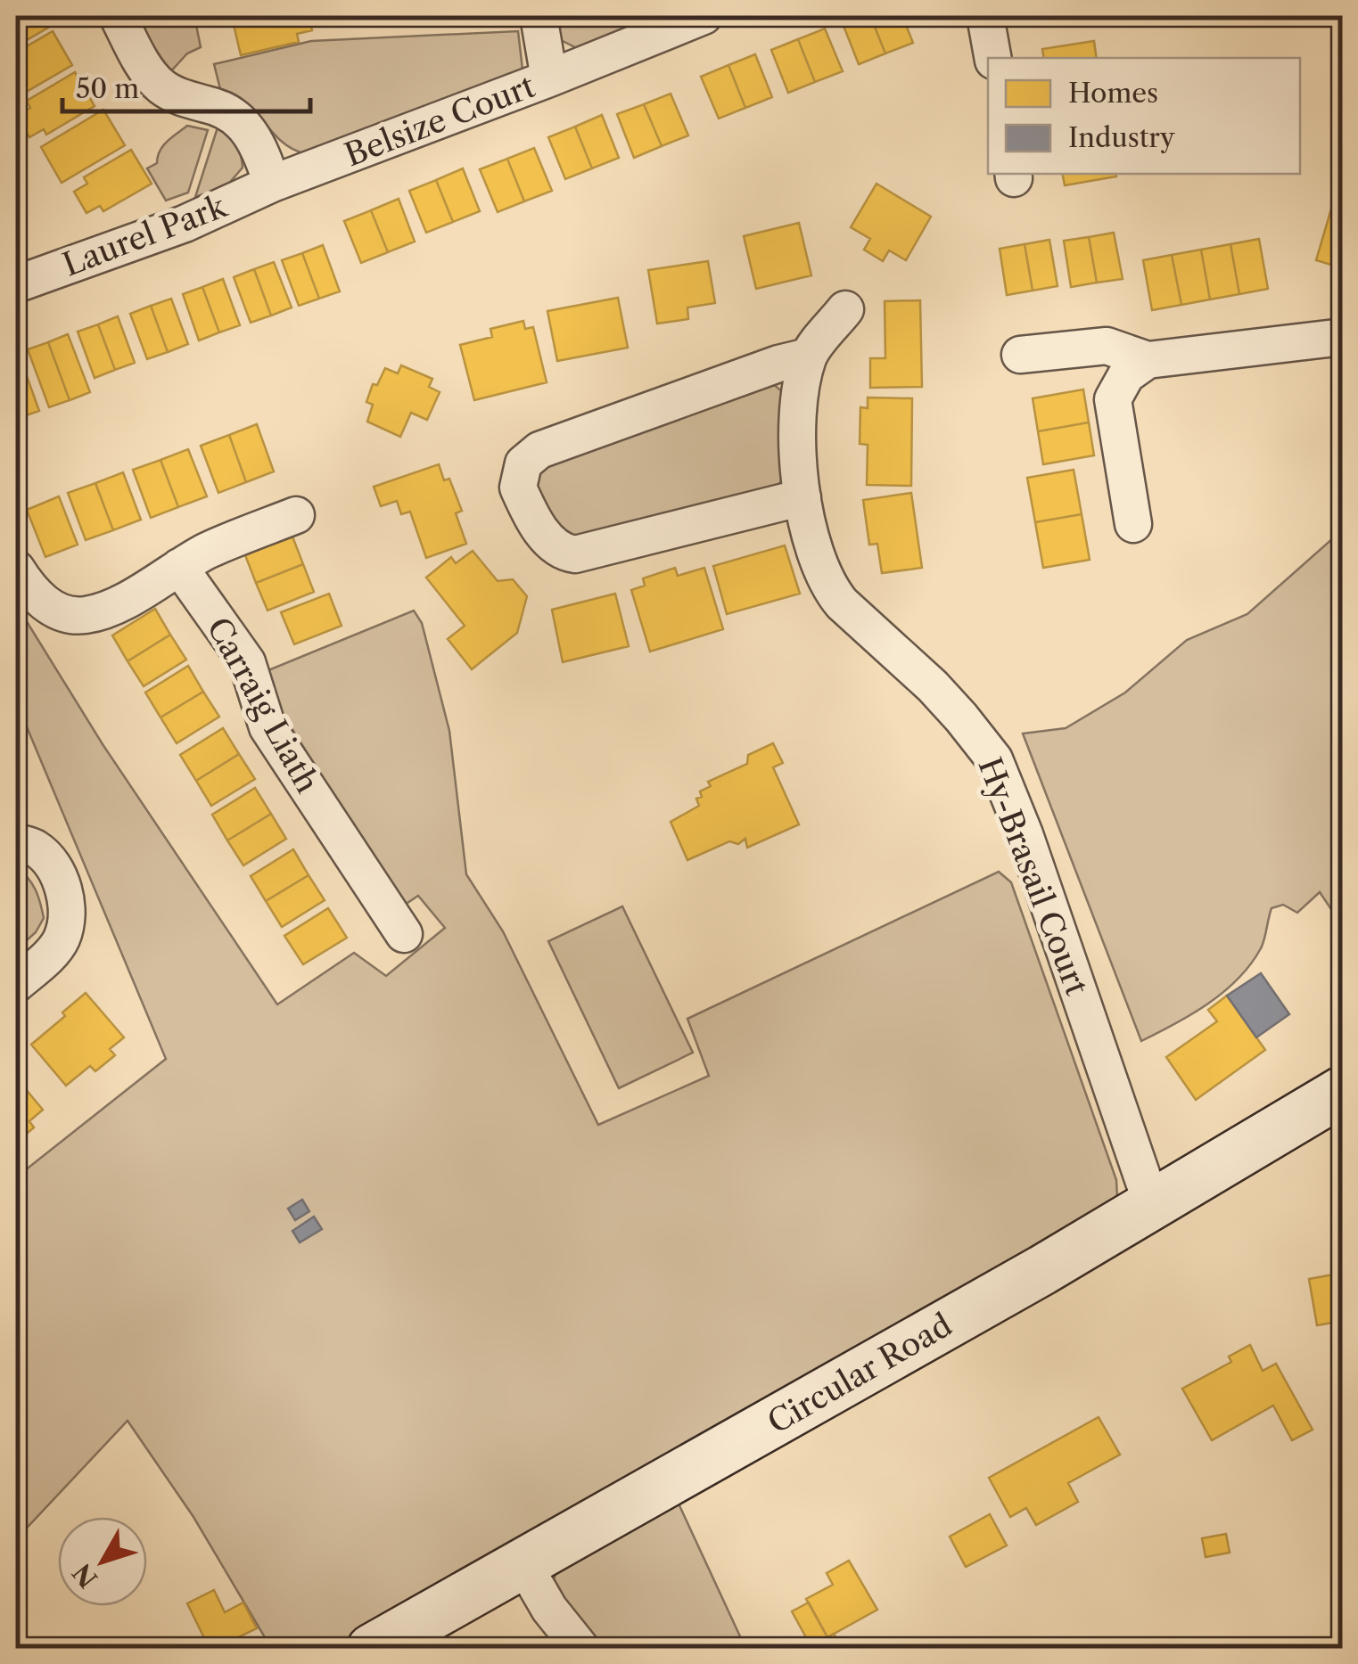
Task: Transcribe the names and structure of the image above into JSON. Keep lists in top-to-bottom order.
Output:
{
  "streets": {
    "street": [
      "Belsize Court",
      "Laurel Park",
      "Carraig Liath",
      "Hy-Brasail Court",
      "Circular Road"
    ]
  },
  "crossings": [
    ["Belsize Court", "Laurel Park"],
    ["Hy-Brasail Court", "Circular Road"]
  ],
  "legend": ["Homes", "Industry"],
  "scale_bar": "50 m",
  "north": "bottom left"
}
